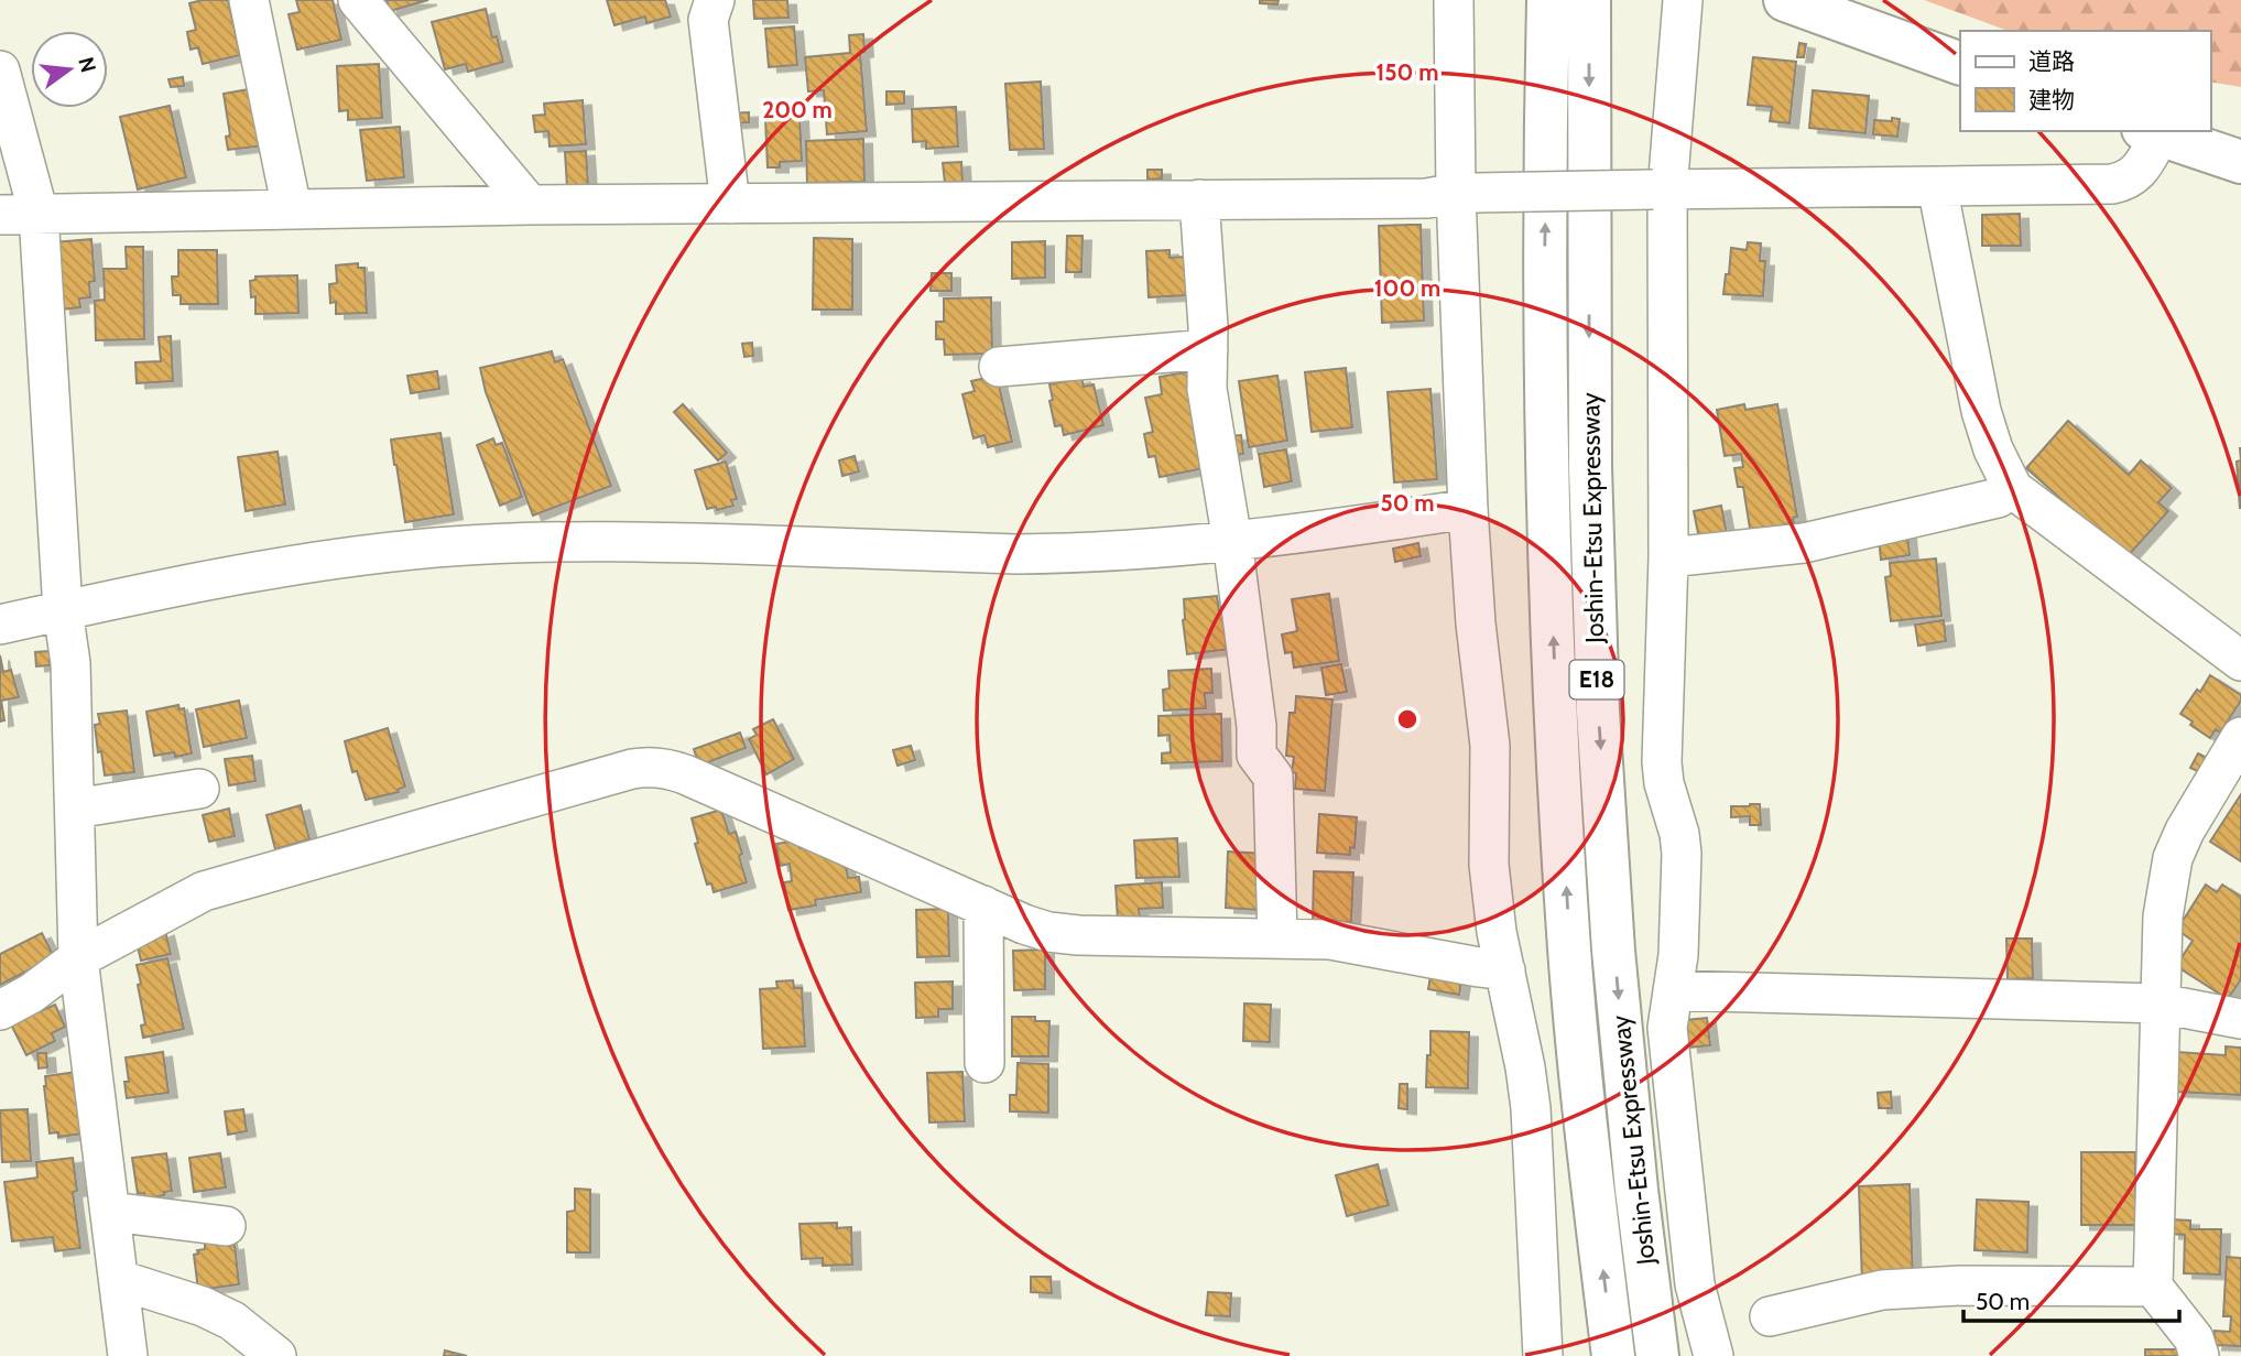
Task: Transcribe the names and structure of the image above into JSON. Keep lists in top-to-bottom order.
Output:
{
  "streets": {
    "main road": ["Joshin-Etsu Expressway", "E18"]
  },
  "legend": ["道路", "建物"],
  "scale_bar": "50 m",
  "north": "right",
  "rings": [
    "150 m",
    "200 m",
    "100 m",
    "50 m"
  ]
}
